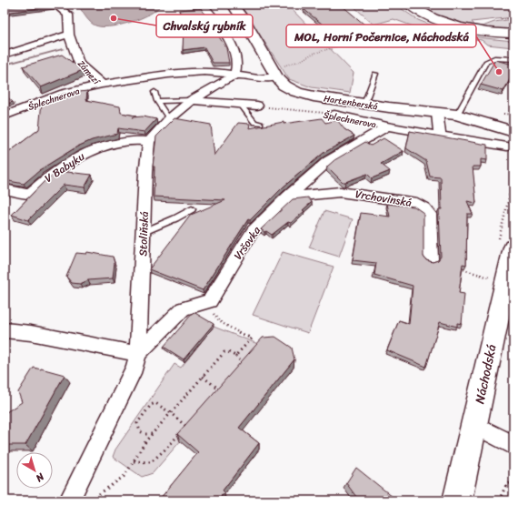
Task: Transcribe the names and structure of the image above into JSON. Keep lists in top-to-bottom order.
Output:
{
  "streets": {
    "main road": ["Hartenberská", "Náchodská"],
    "street": [
      "Zámezí",
      "Šplechnerova",
      "V Babyku",
      "Vrchovinská",
      "Stoliňská",
      "Vršovka"
    ]
  },
  "crossings": [
    ["Zámezí", "Šplechnerova"],
    ["Šplechnerova", "Hartenberská"],
    ["Šplechnerova", "Vršovka"],
    ["V Babyku", "Stoliňská"],
    ["Vrchovinská", "Vršovka"]
  ],
  "places": ["Chvalský rybník", "MOL, Horní Počernice, Náchodská"],
  "north": "bottom right"
}
